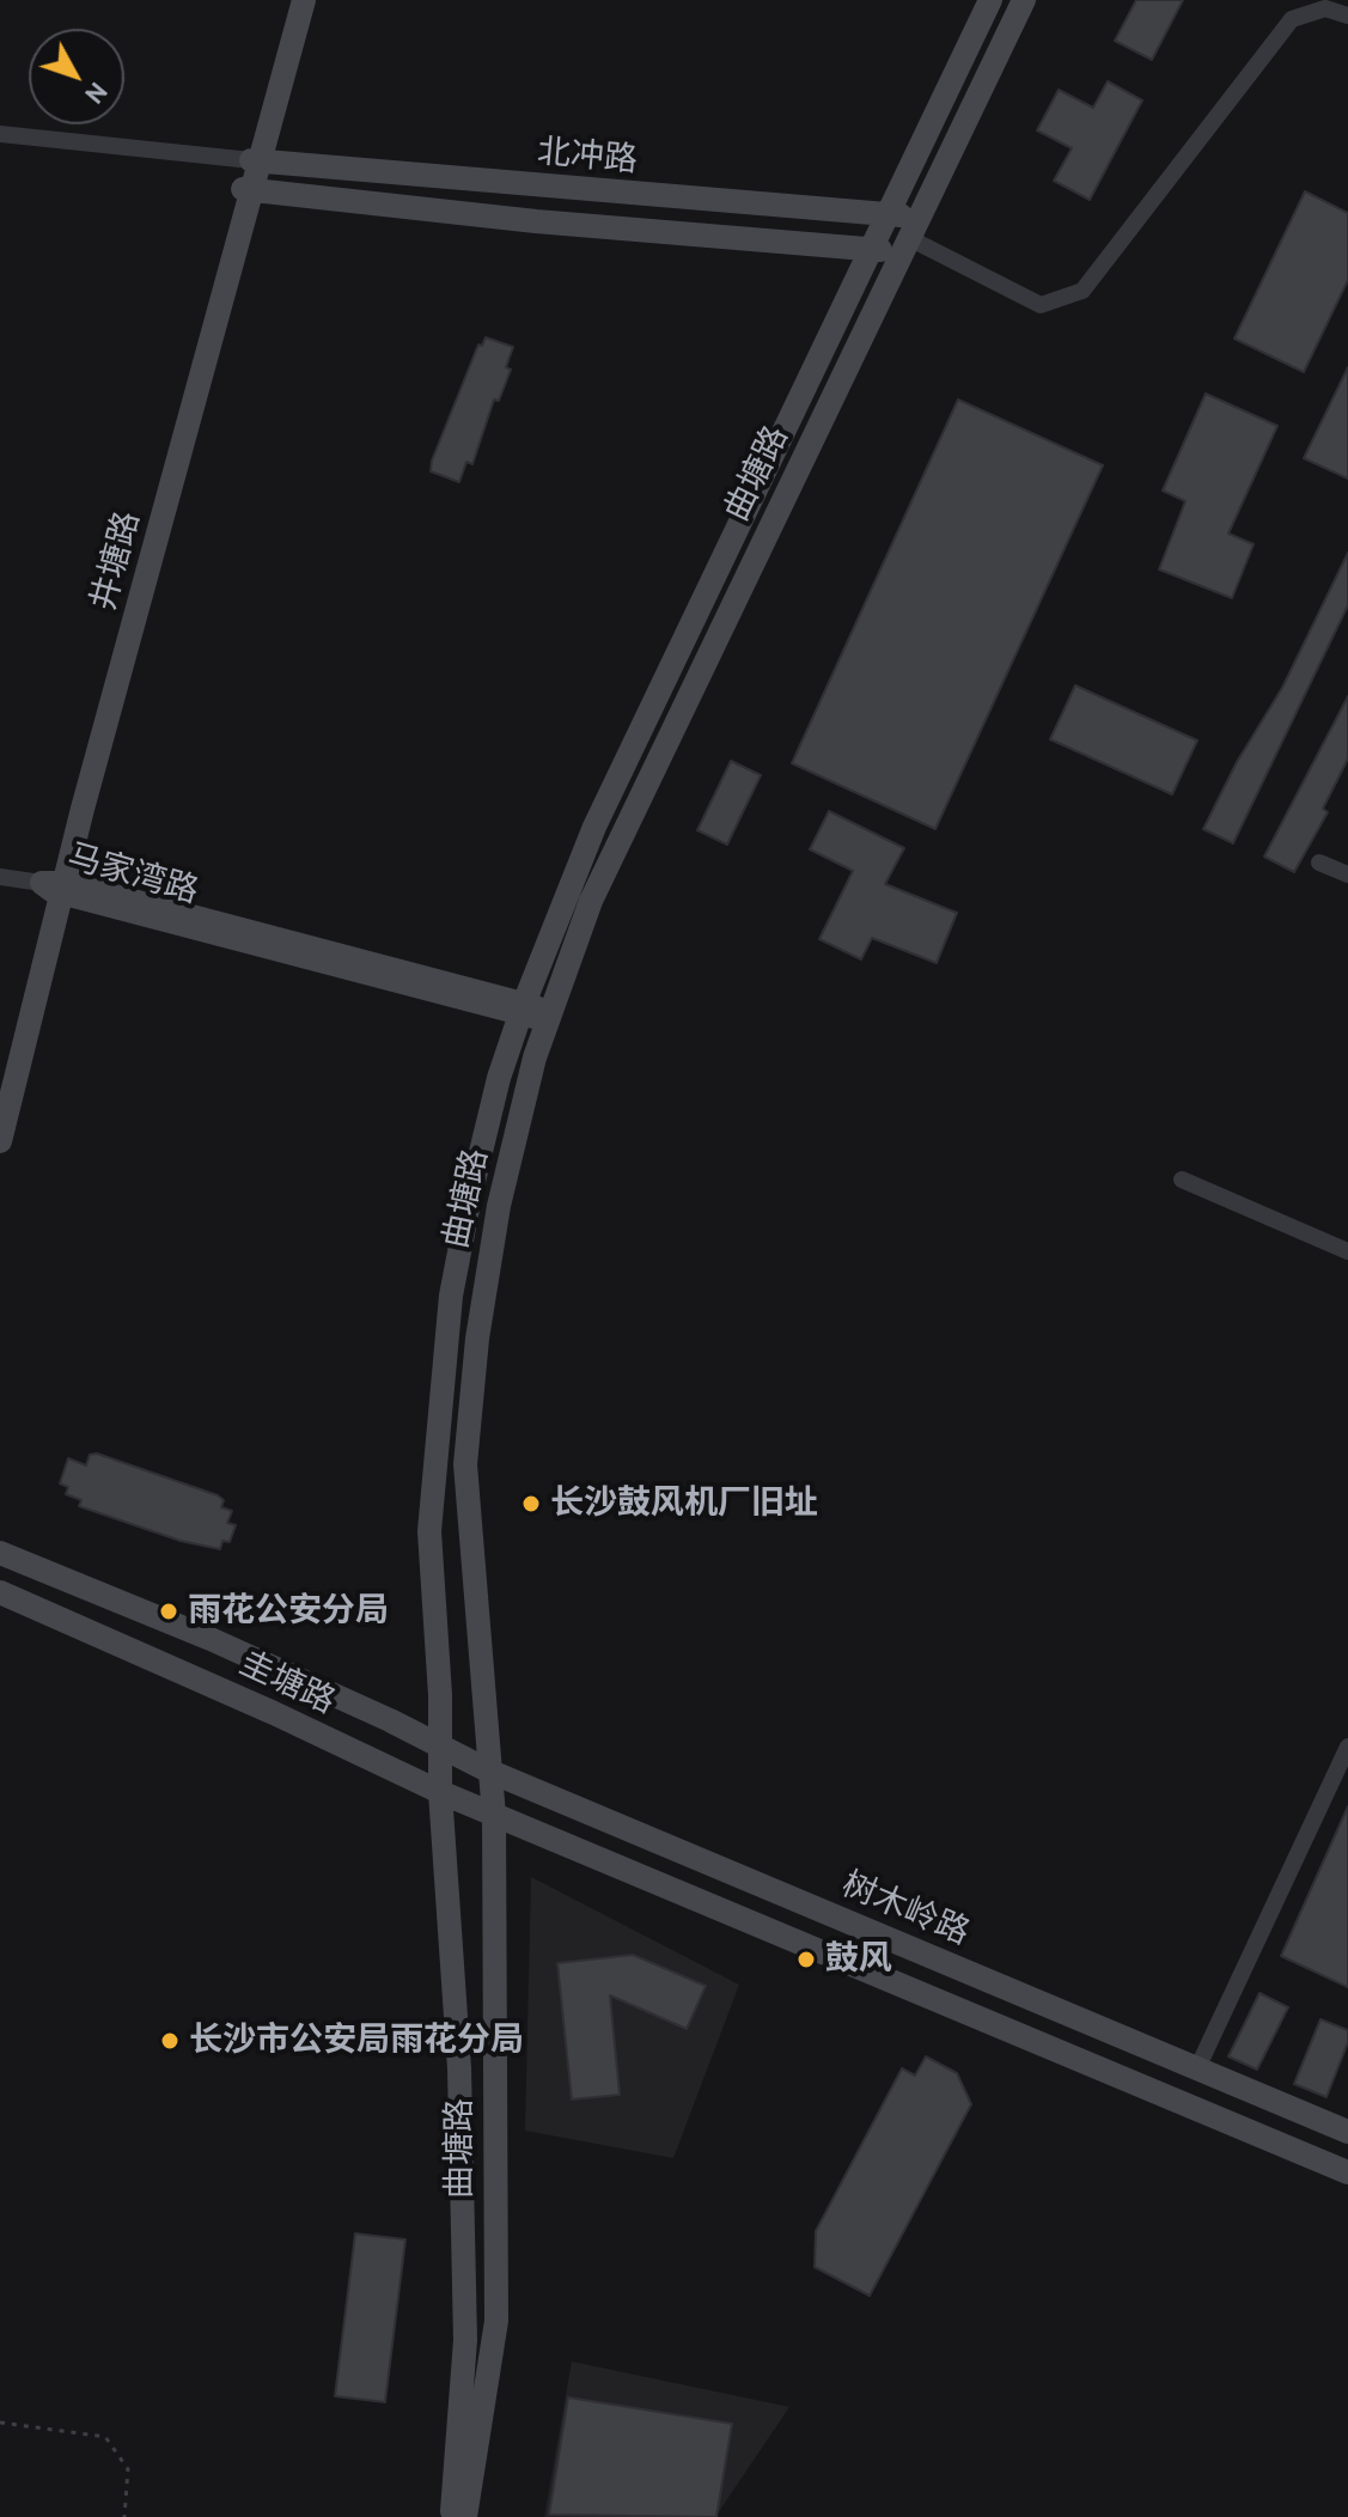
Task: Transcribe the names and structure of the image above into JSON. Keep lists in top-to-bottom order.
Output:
{
  "streets": {
    "main road": [
      "北冲路",
      "曲塘路",
      "井塘路",
      "马家湾路",
      "圭塘路",
      "树木岭路"
    ]
  },
  "crossings": [
    ["北冲路", "曲塘路"],
    ["北冲路", "井塘路"],
    ["曲塘路", "马家湾路"],
    ["曲塘路", "圭塘路"],
    ["曲塘路", "树木岭路"],
    ["井塘路", "马家湾路"],
    ["圭塘路", "树木岭路"]
  ],
  "places": [
    "长沙鼓风机厂旧址",
    "雨花公安分局",
    "鼓风",
    "长沙市公安局雨花分局"
  ],
  "north": "bottom right"
}
